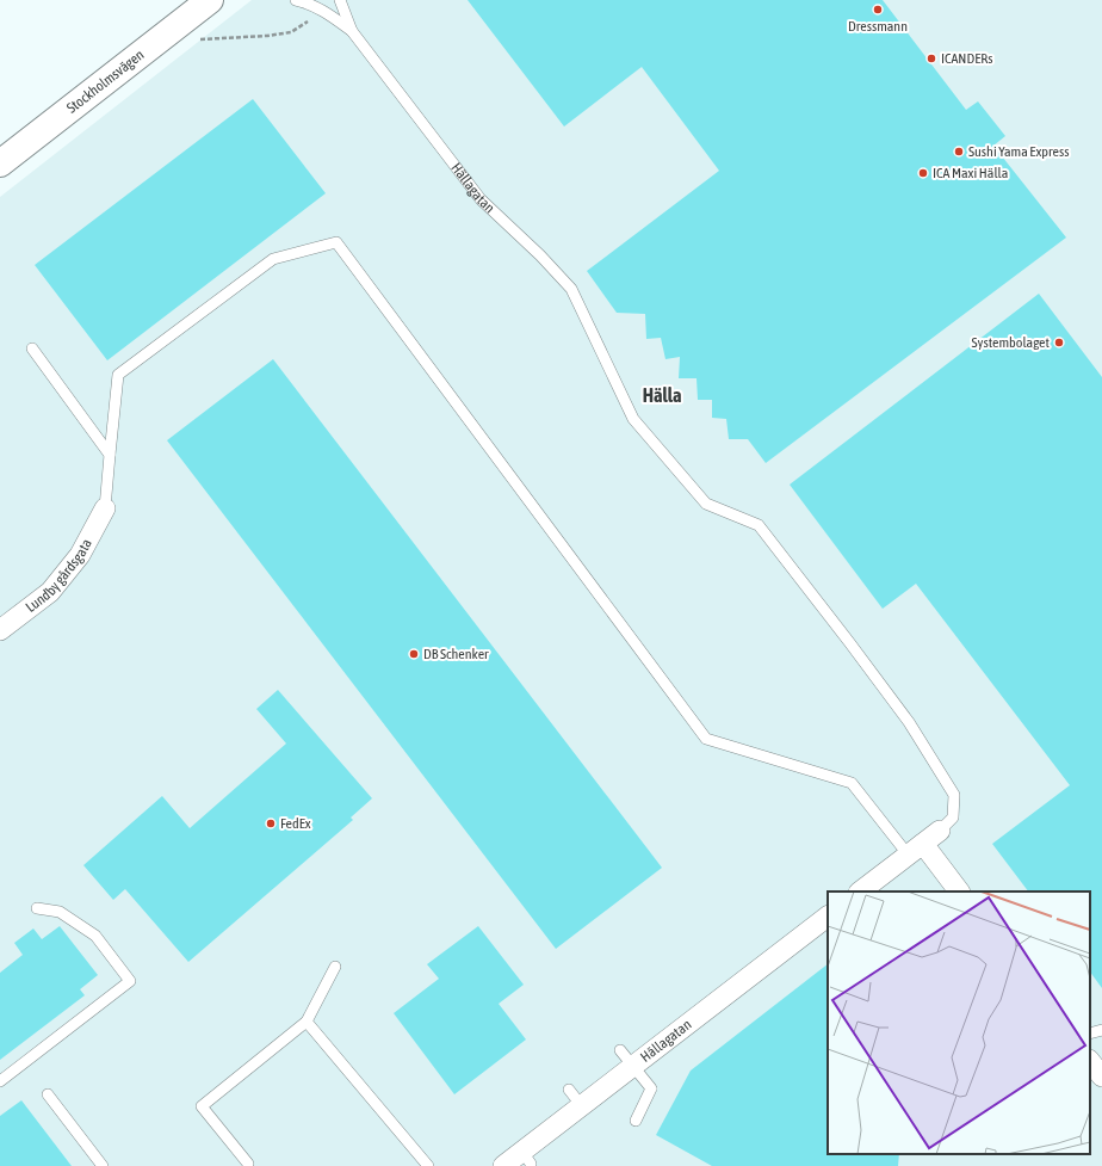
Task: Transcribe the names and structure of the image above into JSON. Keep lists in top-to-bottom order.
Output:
{
  "streets": {
    "main road": ["Stockholmsvägen"],
    "street": ["Hällagatan", "Lundby gårdsgata"]
  },
  "districts": ["Hälla"],
  "places": [
    "Dressmann",
    "ICANDERs",
    "Sushi Yama Express",
    "ICA Maxi Hälla",
    "Systembolaget",
    "DB Schenker",
    "FedEx"
  ]
}
